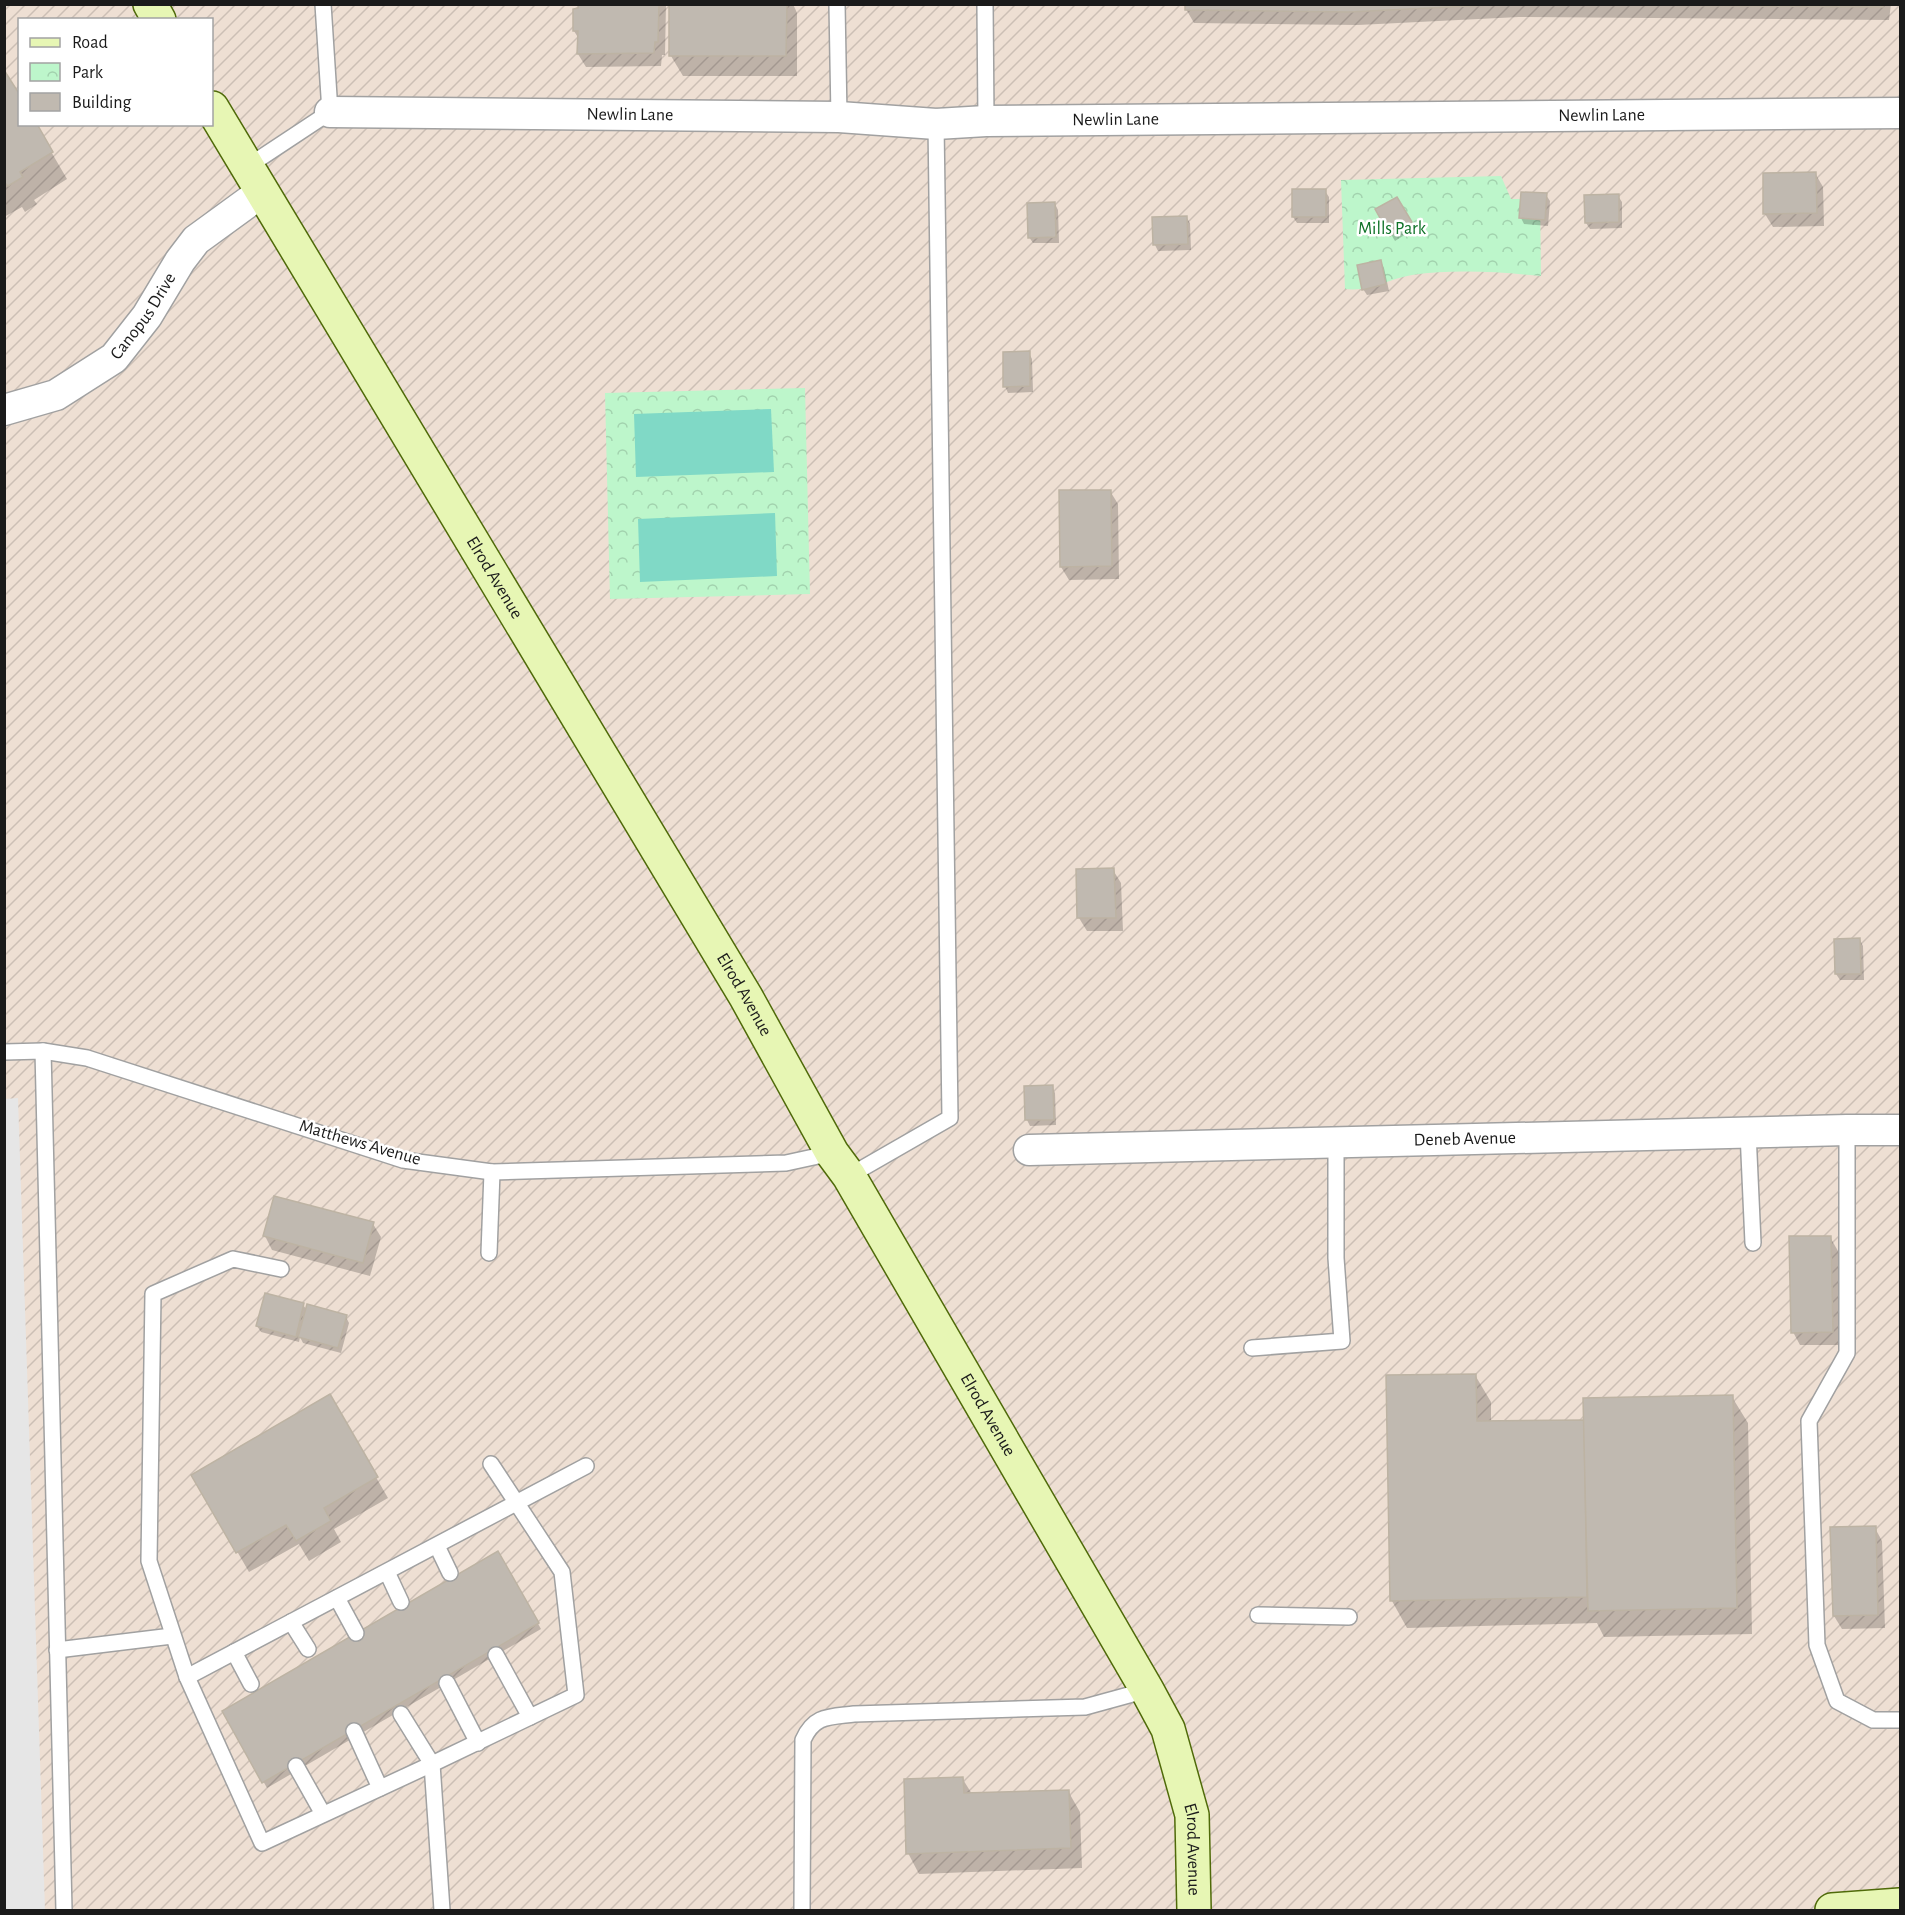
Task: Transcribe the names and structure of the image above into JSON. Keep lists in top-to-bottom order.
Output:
{
  "streets": {
    "street": [
      "Newlin Lane",
      "Canopus Drive",
      "Elrod Avenue",
      "Deneb Avenue"
    ],
    "lane": ["Matthews Avenue"]
  },
  "crossings": [
    ["Newlin Lane", "Matthews Avenue"],
    ["Canopus Drive", "Elrod Avenue"],
    ["Elrod Avenue", "Matthews Avenue"]
  ],
  "parks": ["Mills Park"],
  "legend": ["Road", "Park", "Building"]
}
